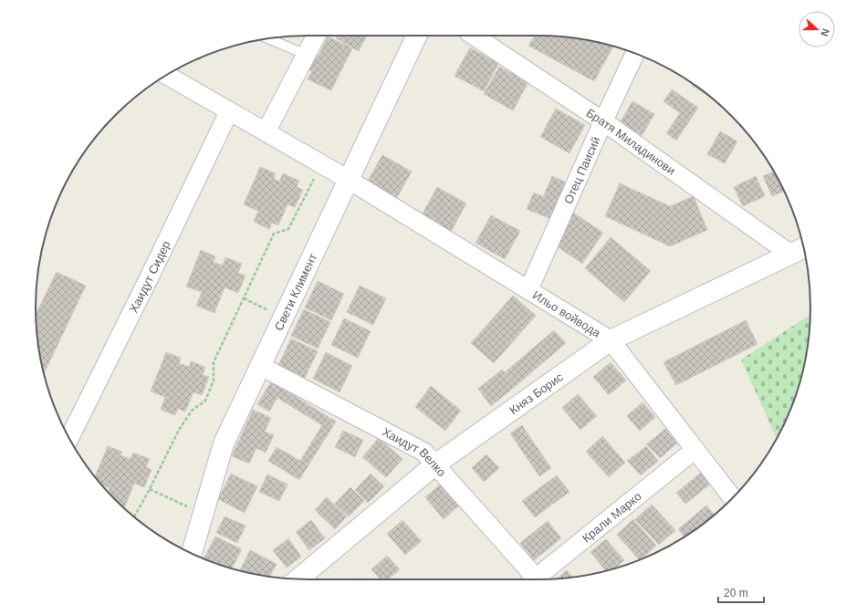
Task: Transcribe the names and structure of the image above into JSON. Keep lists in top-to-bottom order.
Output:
{
  "streets": {
    "street": [
      "Братя Миладинови",
      "Отец Паисий",
      "Хаидут Сидер",
      "Свети Климент",
      "Ильо войвода",
      "Княз Борис",
      "Хаидут Велко",
      "Крали Марко"
    ]
  },
  "crossings": [
    ["Братя Миладинови", "Отец Паисий"],
    ["Братя Миладинови", "Княз Борис"],
    ["Отец Паисий", "Ильо войвода"],
    ["Хаидут Сидер", "Ильо войвода"],
    ["Свети Климент", "Ильо войвода"],
    ["Свети Климент", "Хаидут Велко"],
    ["Ильо войвода", "Княз Борис"],
    ["Ильо войвода", "Крали Марко"],
    ["Княз Борис", "Хаидут Велко"]
  ],
  "scale_bar": "20 m",
  "north": "right"
}
